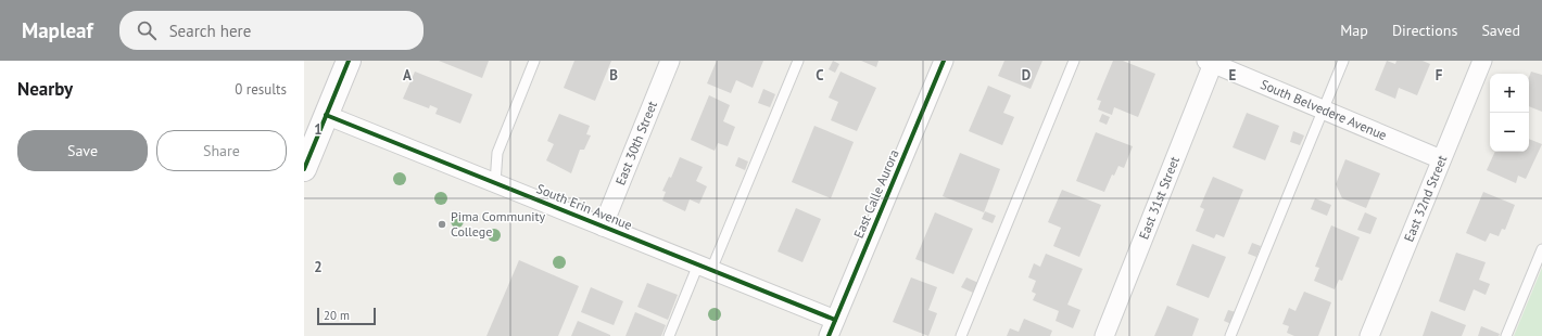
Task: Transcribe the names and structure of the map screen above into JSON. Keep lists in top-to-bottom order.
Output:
{
  "streets": {
    "street": [
      "South Belvedere Avenue",
      "East 30th Street",
      "East Calle Aurora",
      "East 31st Street",
      "East 32nd Street",
      "South Erin Avenue"
    ]
  },
  "crossings": [
    ["South Belvedere Avenue", "East 31st Street"],
    ["South Belvedere Avenue", "East 32nd Street"],
    ["East 30th Street", "South Erin Avenue"],
    ["East Calle Aurora", "South Erin Avenue"]
  ],
  "places": ["Pima Community College"],
  "scale_bar": "20 m",
  "page": {
    "header": "Mapleaf",
    "search": "Search here",
    "nav": ["Map", "Directions", "Saved"],
    "heading": ["Nearby", "0 results"],
    "map_buttons": ["+", "−"],
    "buttons": ["Save", "Share"],
    "scale": "20 m"
  },
  "grid": {
    "columns": [
      "A",
      "B",
      "C",
      "D",
      "E",
      "F"
    ],
    "rows": ["1", "2"]
  }
}
